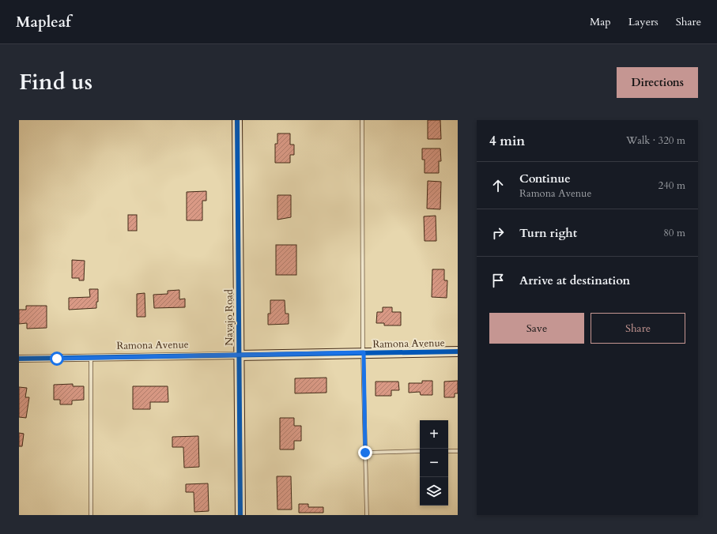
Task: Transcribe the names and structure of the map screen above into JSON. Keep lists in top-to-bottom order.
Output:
{
  "streets": {
    "main road": ["Navajo Road", "Ramona Avenue"]
  },
  "crossings": [
    ["Navajo Road", "Ramona Avenue"]
  ],
  "page": {
    "header": "Mapleaf",
    "nav": ["Map", "Layers", "Share"],
    "title": "Find us",
    "buttons": [
      "Directions",
      ["Save", "Share"]
    ],
    "heading": ["4 min", "Walk · 320 m"],
    "list": [
      ["Continue", "Ramona Avenue", "240 m"],
      ["Turn right", "80 m"],
      "Arrive at destination"
    ],
    "map_buttons": ["+", "−"]
  }
}
